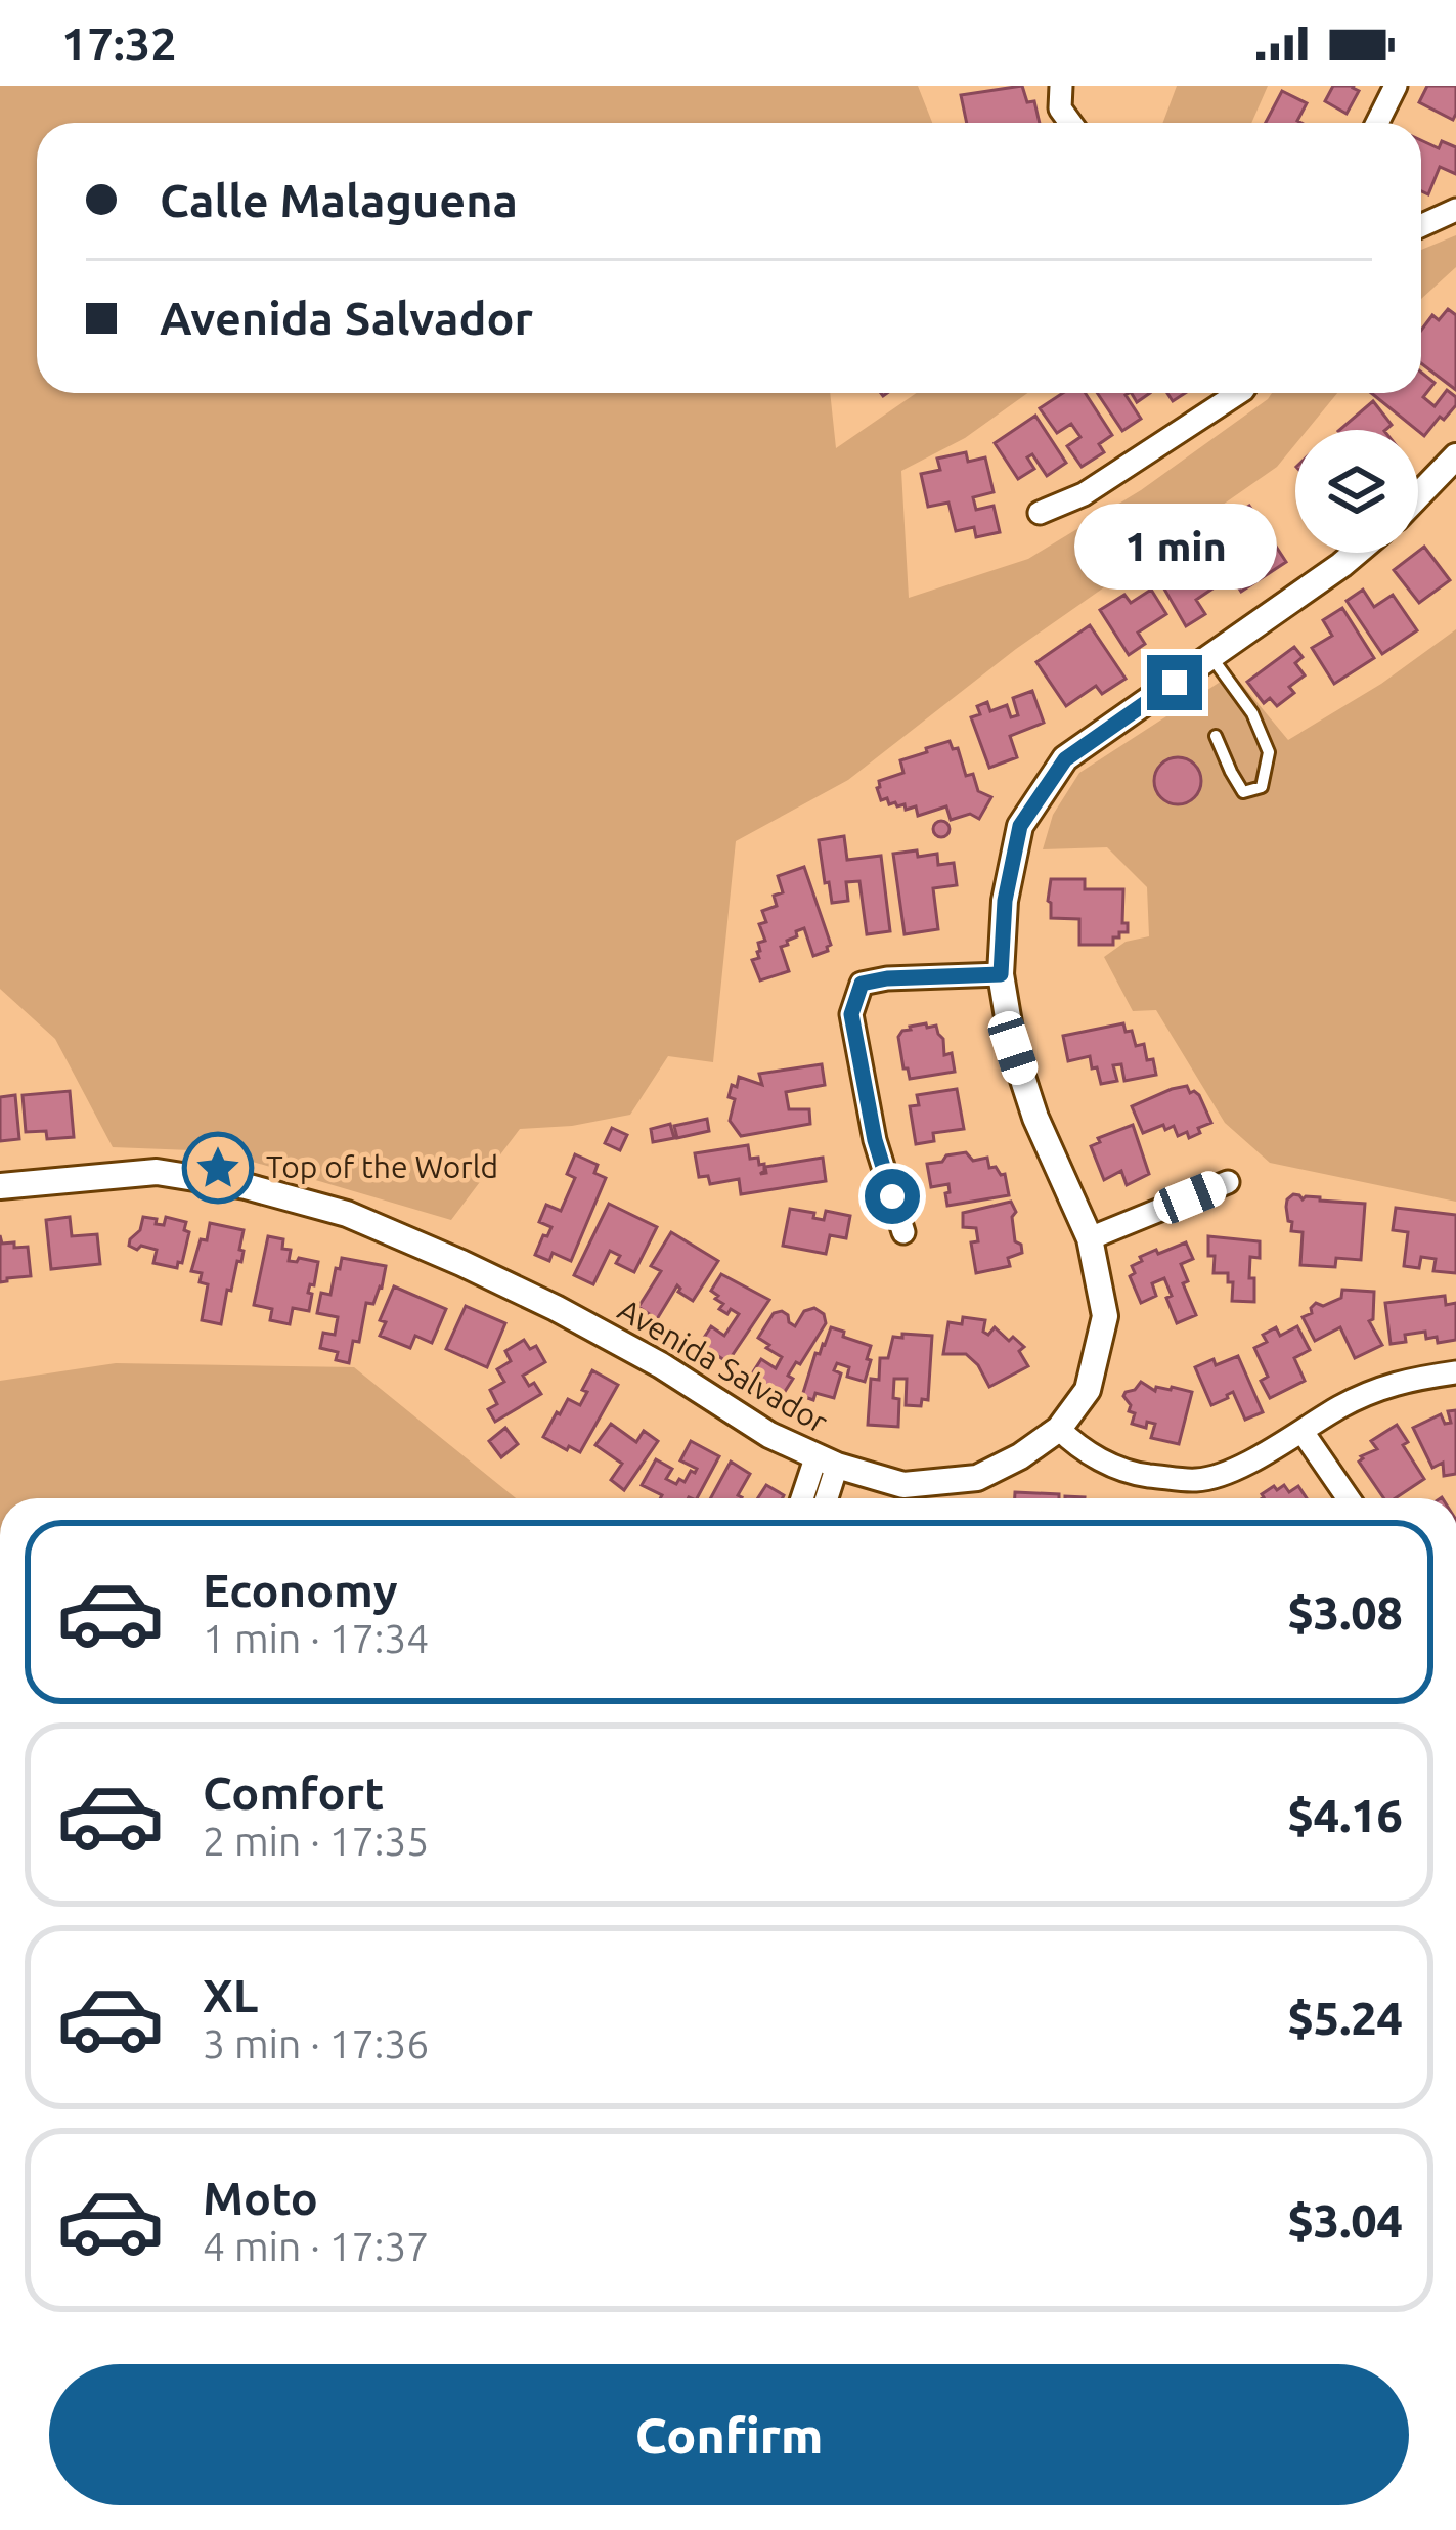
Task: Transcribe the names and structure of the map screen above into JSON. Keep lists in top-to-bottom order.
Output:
{
  "streets": {
    "street": ["Avenida Salvador"]
  },
  "places": {
    "place": ["Top of the World"]
  },
  "page": {
    "status": "17:32",
    "banner": ["Calle Malaguena", "Avenida Salvador"],
    "bubble": "1 min",
    "list": [
      {
        "name": "Economy",
        "note": "1 min · 17:34",
        "value": "$3.08"
      },
      {
        "name": "Comfort",
        "note": "2 min · 17:35",
        "value": "$4.16"
      },
      {
        "name": "XL",
        "note": "3 min · 17:36",
        "value": "$5.24"
      },
      {
        "name": "Moto",
        "note": "4 min · 17:37",
        "value": "$3.04"
      }
    ],
    "buttons": "Confirm"
  }
}
